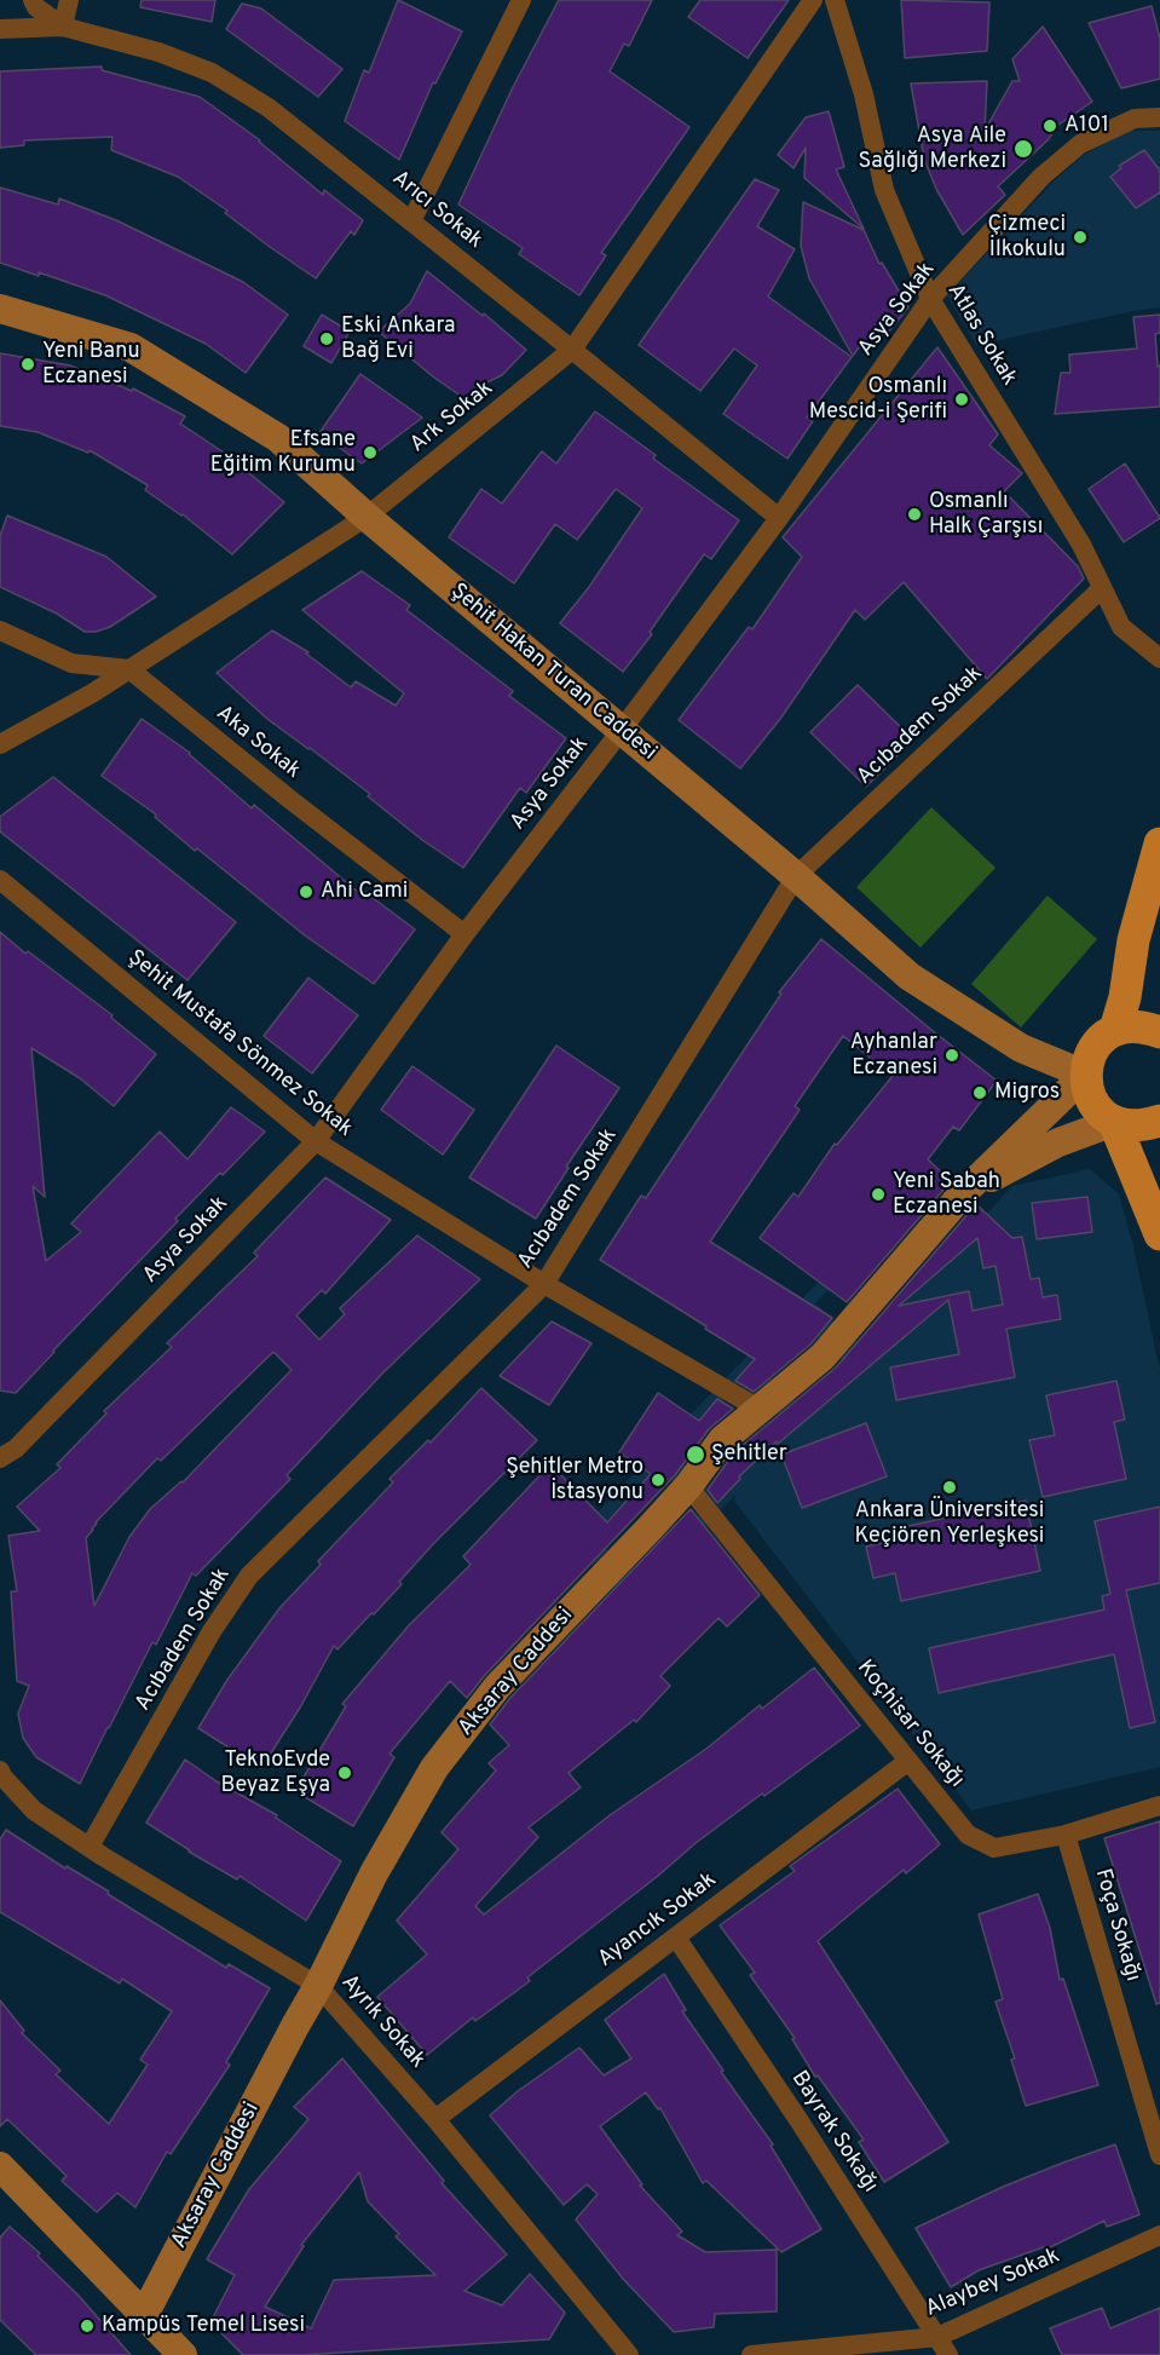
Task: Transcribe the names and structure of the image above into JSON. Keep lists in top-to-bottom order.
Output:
{
  "streets": {
    "street": [
      "Arıcı Sokak",
      "Asya Sokak",
      "Atlas Sokak",
      "Ark Sokak",
      "Şehit Hakan Turan Caddesi",
      "Acıbadem Sokak",
      "Aka Sokak",
      "Şehit Mustafa Sönmez Sokak",
      "Aksaray Caddesi",
      "Koçhisar Sokağı",
      "Ayancık Sokak",
      "Foça Sokağı",
      "Ayrık Sokak",
      "Bayrak Sokağı",
      "Alaybey Sokak"
    ]
  },
  "crossings": [
    ["Arıcı Sokak", "Asya Sokak"],
    ["Arıcı Sokak", "Ark Sokak"],
    ["Asya Sokak", "Atlas Sokak"],
    ["Asya Sokak", "Şehit Hakan Turan Caddesi"],
    ["Asya Sokak", "Aka Sokak"],
    ["Asya Sokak", "Şehit Mustafa Sönmez Sokak"],
    ["Atlas Sokak", "Acıbadem Sokak"],
    ["Ark Sokak", "Şehit Hakan Turan Caddesi"],
    ["Ark Sokak", "Aka Sokak"],
    ["Şehit Hakan Turan Caddesi", "Acıbadem Sokak"],
    ["Şehit Hakan Turan Caddesi", "Aksaray Caddesi"],
    ["Acıbadem Sokak", "Şehit Mustafa Sönmez Sokak"],
    ["Acıbadem Sokak", "Ayrık Sokak"],
    ["Şehit Mustafa Sönmez Sokak", "Aksaray Caddesi"],
    ["Aksaray Caddesi", "Koçhisar Sokağı"],
    ["Aksaray Caddesi", "Ayrık Sokak"],
    ["Koçhisar Sokağı", "Ayancık Sokak"],
    ["Koçhisar Sokağı", "Foça Sokağı"],
    ["Ayancık Sokak", "Ayrık Sokak"],
    ["Ayancık Sokak", "Bayrak Sokağı"],
    ["Bayrak Sokağı", "Alaybey Sokak"]
  ],
  "places": [
    "A101",
    "Asya Aile Sağlığı Merkezi",
    "Çizmeci İlkokulu",
    "Eski Ankara Bağ Evi",
    "Yeni Banu Eczanesi",
    "Osmanlı Mescid-i Şerifi",
    "Efsane Eğitim Kurumu",
    "Osmanlı Halk Çarşısı",
    "Ahi Cami",
    "Ayhanlar Eczanesi",
    "Migros",
    "Yeni Sabah Eczanesi",
    "Şehitler",
    "Şehitler Metro İstasyonu",
    "Ankara Üniversitesi Keçiören Yerleşkesi",
    "TeknoEvde Beyaz Eşya",
    "Kampüs Temel Lisesi"
  ]
}
